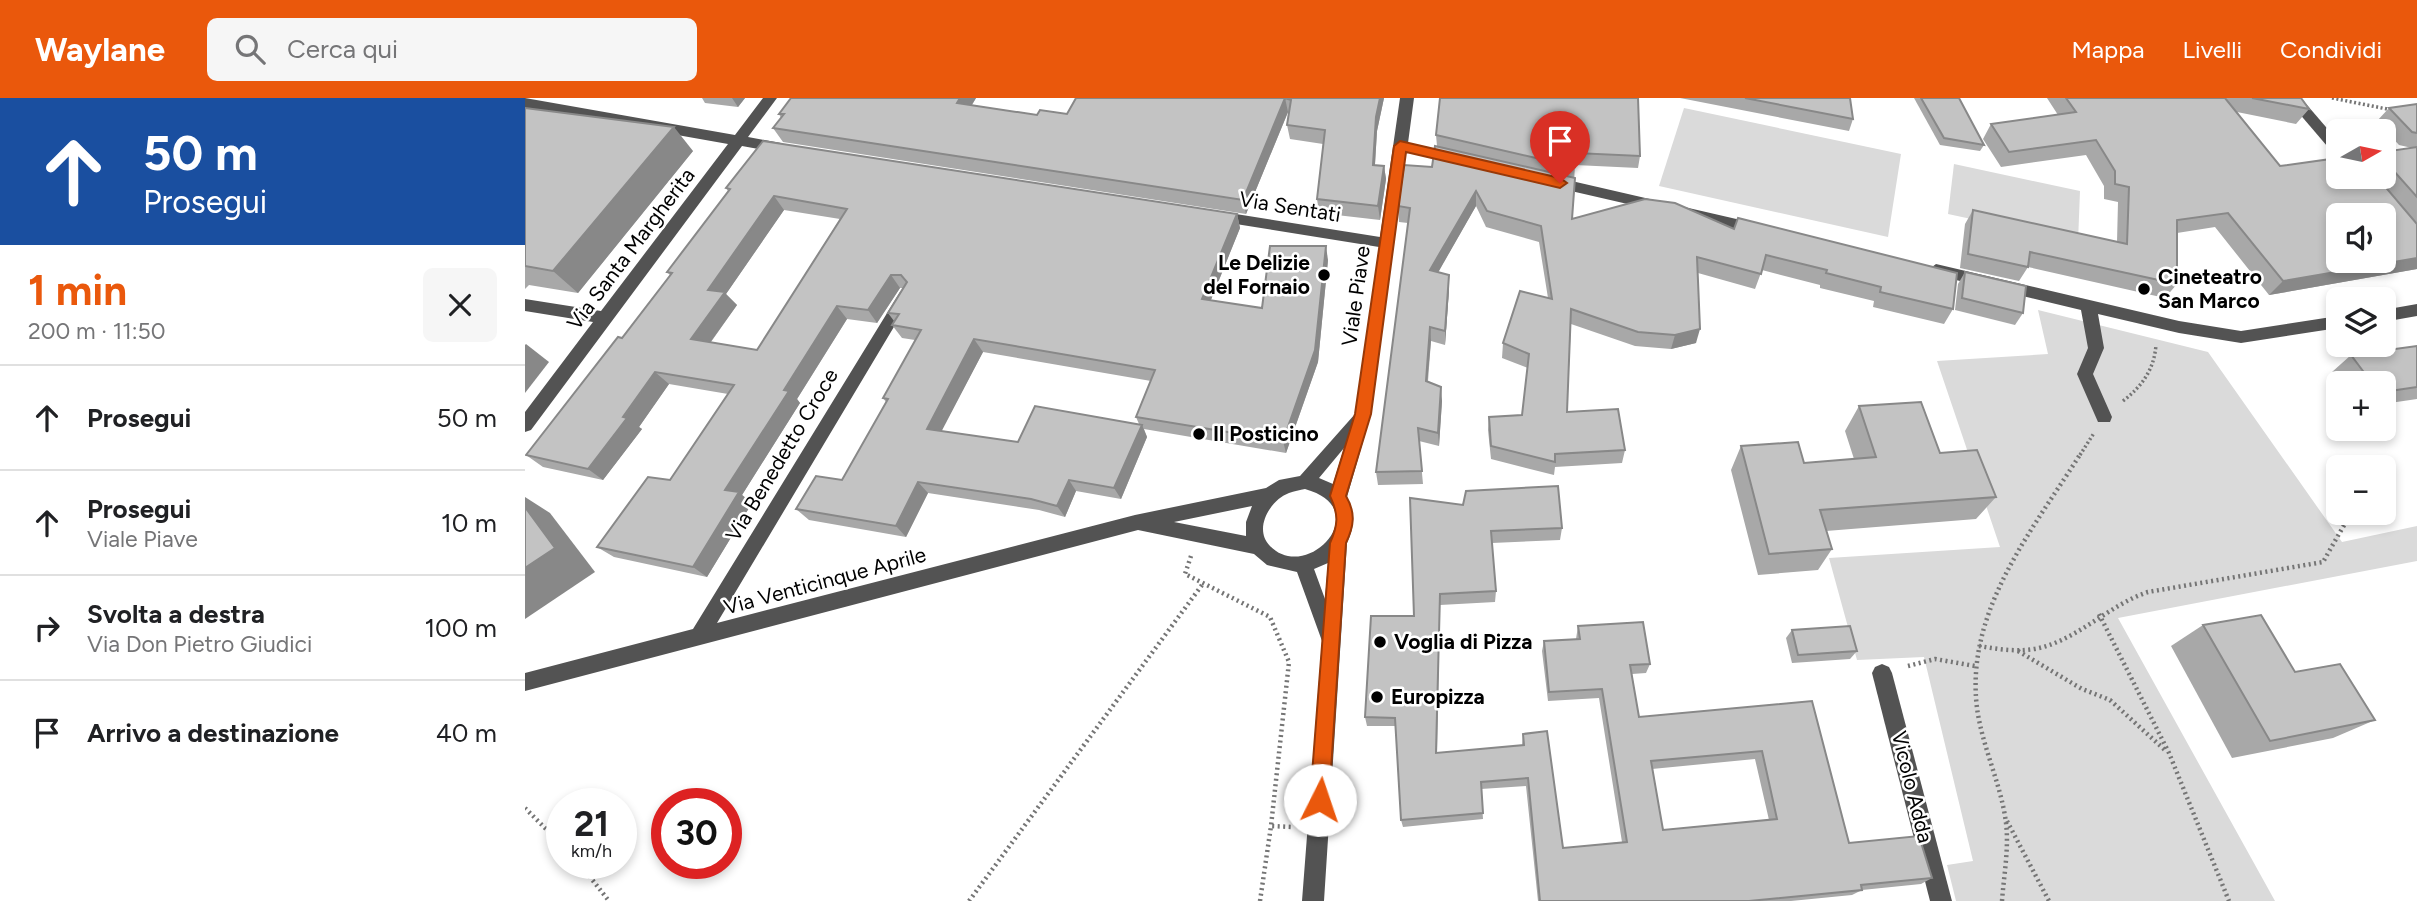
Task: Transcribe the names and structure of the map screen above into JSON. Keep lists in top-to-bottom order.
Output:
{
  "streets": {
    "street": [
      "Via Sentati",
      "Via Santa Margherita",
      "Viale Piave",
      "Via Benedetto Croce",
      "Via Venticinque Aprile",
      "Vicolo Adda"
    ]
  },
  "crossings": [
    ["Via Sentati", "Viale Piave"],
    ["Viale Piave", "Via Venticinque Aprile"],
    ["Via Benedetto Croce", "Via Venticinque Aprile"]
  ],
  "places": [
    "Le Delizie del Fornaio",
    "Cineteatro San Marco",
    "Il Posticino",
    "Voglia di Pizza",
    "Europizza"
  ],
  "north": "right",
  "page": {
    "header": "Waylane",
    "search": "Cerca qui",
    "nav": ["Mappa", "Livelli", "Condividi"],
    "turn": ["50 m", "Prosegui"],
    "map_buttons": ["+", "−"],
    "heading": ["1 min", "200 m · 11:50"],
    "list": [
      {
        "name": "Prosegui",
        "value": "50 m"
      },
      {
        "name": "Prosegui",
        "note": "Viale Piave",
        "value": "10 m"
      },
      {
        "name": "Svolta a destra",
        "note": "Via Don Pietro Giudici",
        "value": "100 m"
      },
      {
        "name": "Arrivo a destinazione",
        "value": "40 m"
      }
    ],
    "speed": "21 km/h",
    "limit": "30"
  }
}
